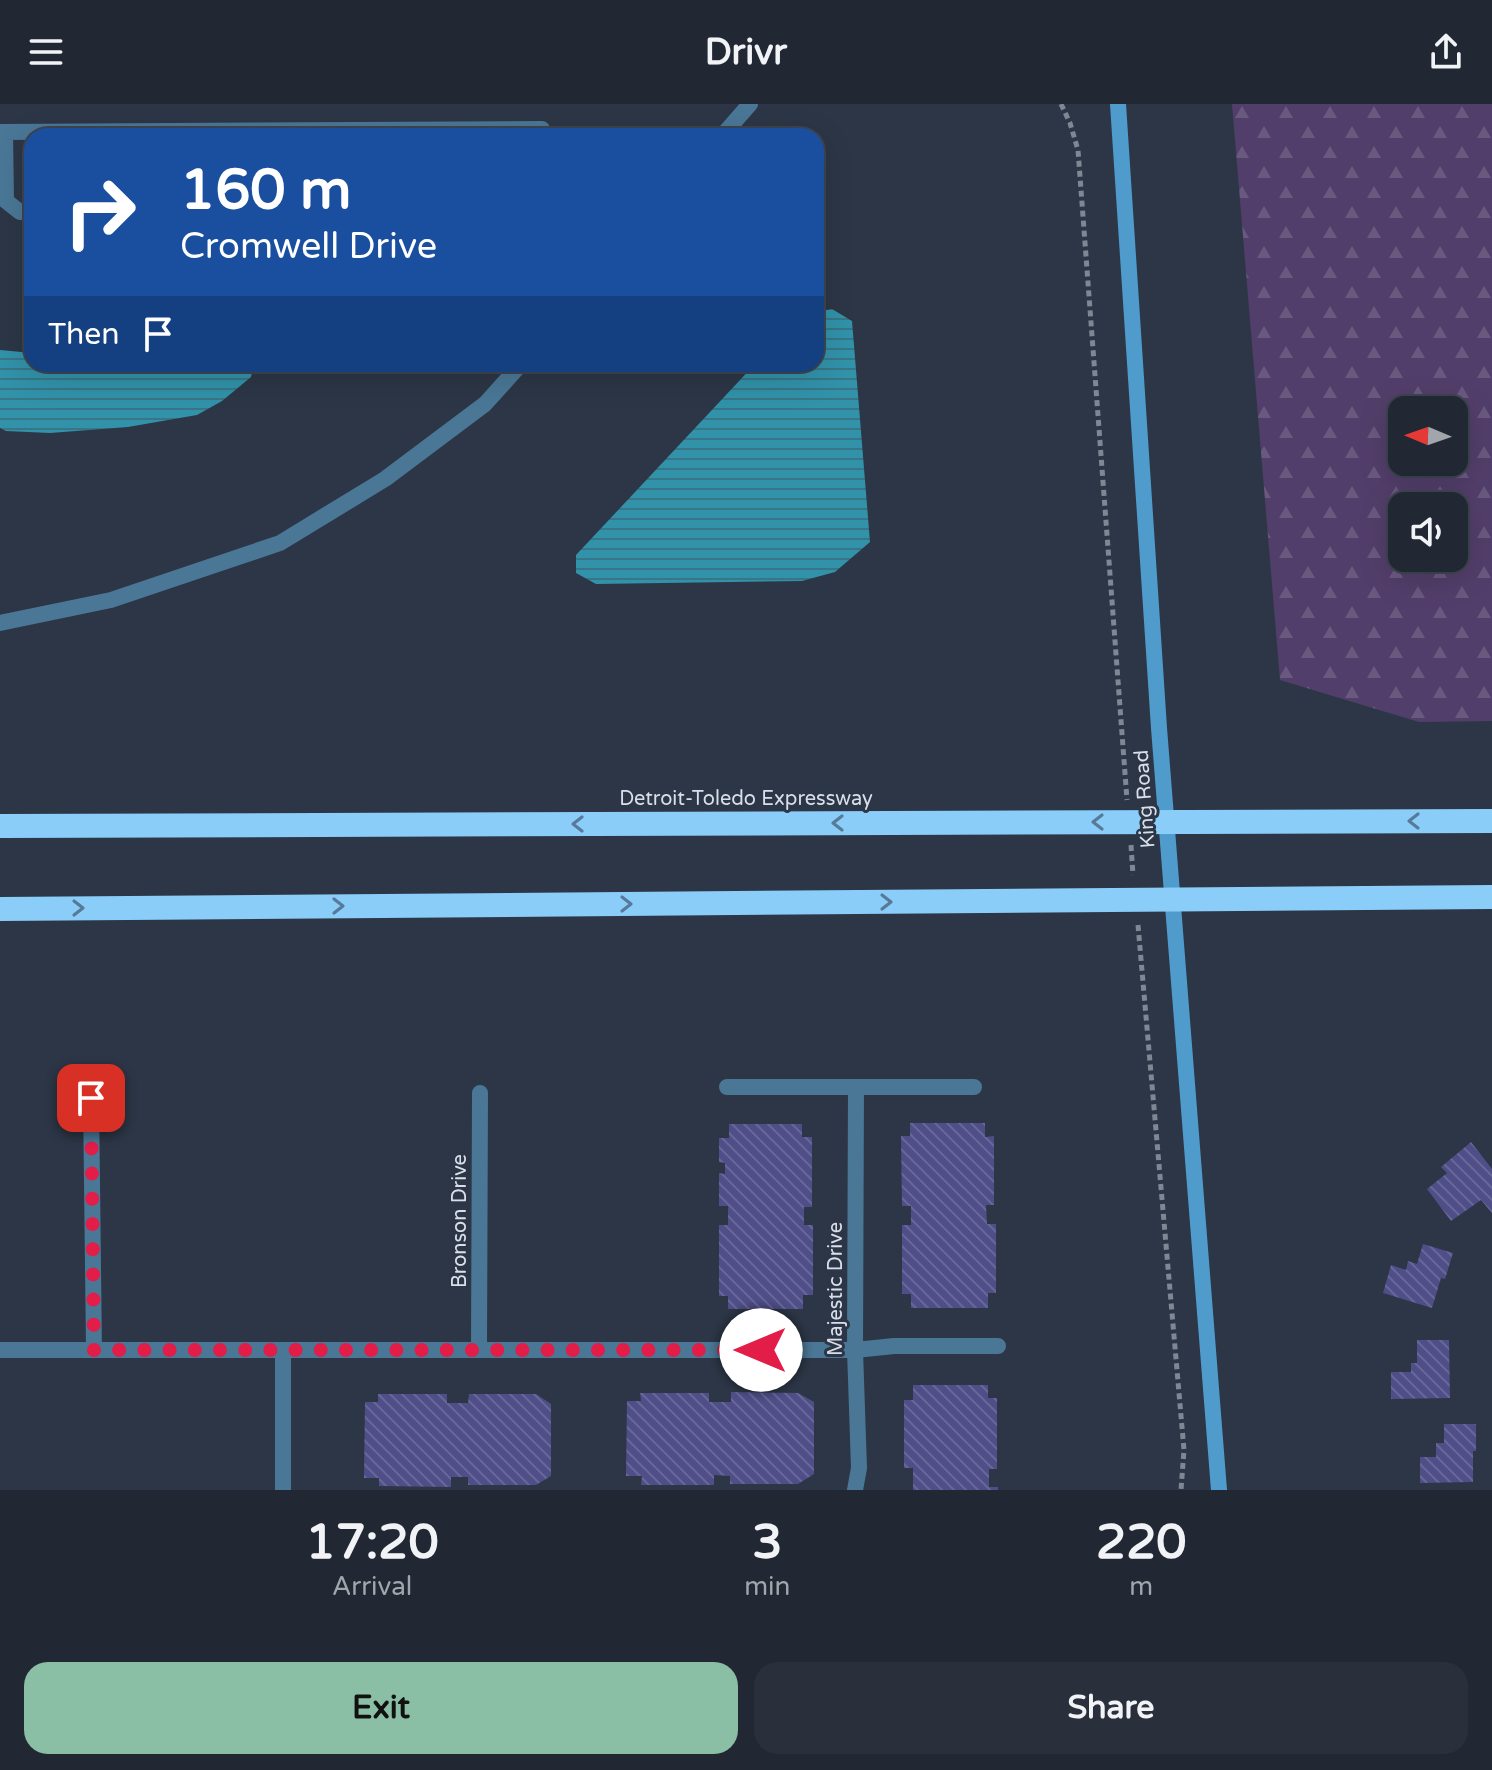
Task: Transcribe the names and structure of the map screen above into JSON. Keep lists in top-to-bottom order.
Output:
{
  "streets": {
    "highway": ["Detroit-Toledo Expressway"],
    "main road": ["King Road"],
    "street": ["Bronson Drive", "Majestic Drive"]
  },
  "north": "left",
  "page": {
    "header": "Drivr",
    "turn": ["160 m", "Cromwell Drive"],
    "then": "Then",
    "eta": [
      "17:20",
      "Arrival",
      "3",
      "min",
      "220",
      "m"
    ],
    "buttons": ["Exit", "Share"]
  }
}
